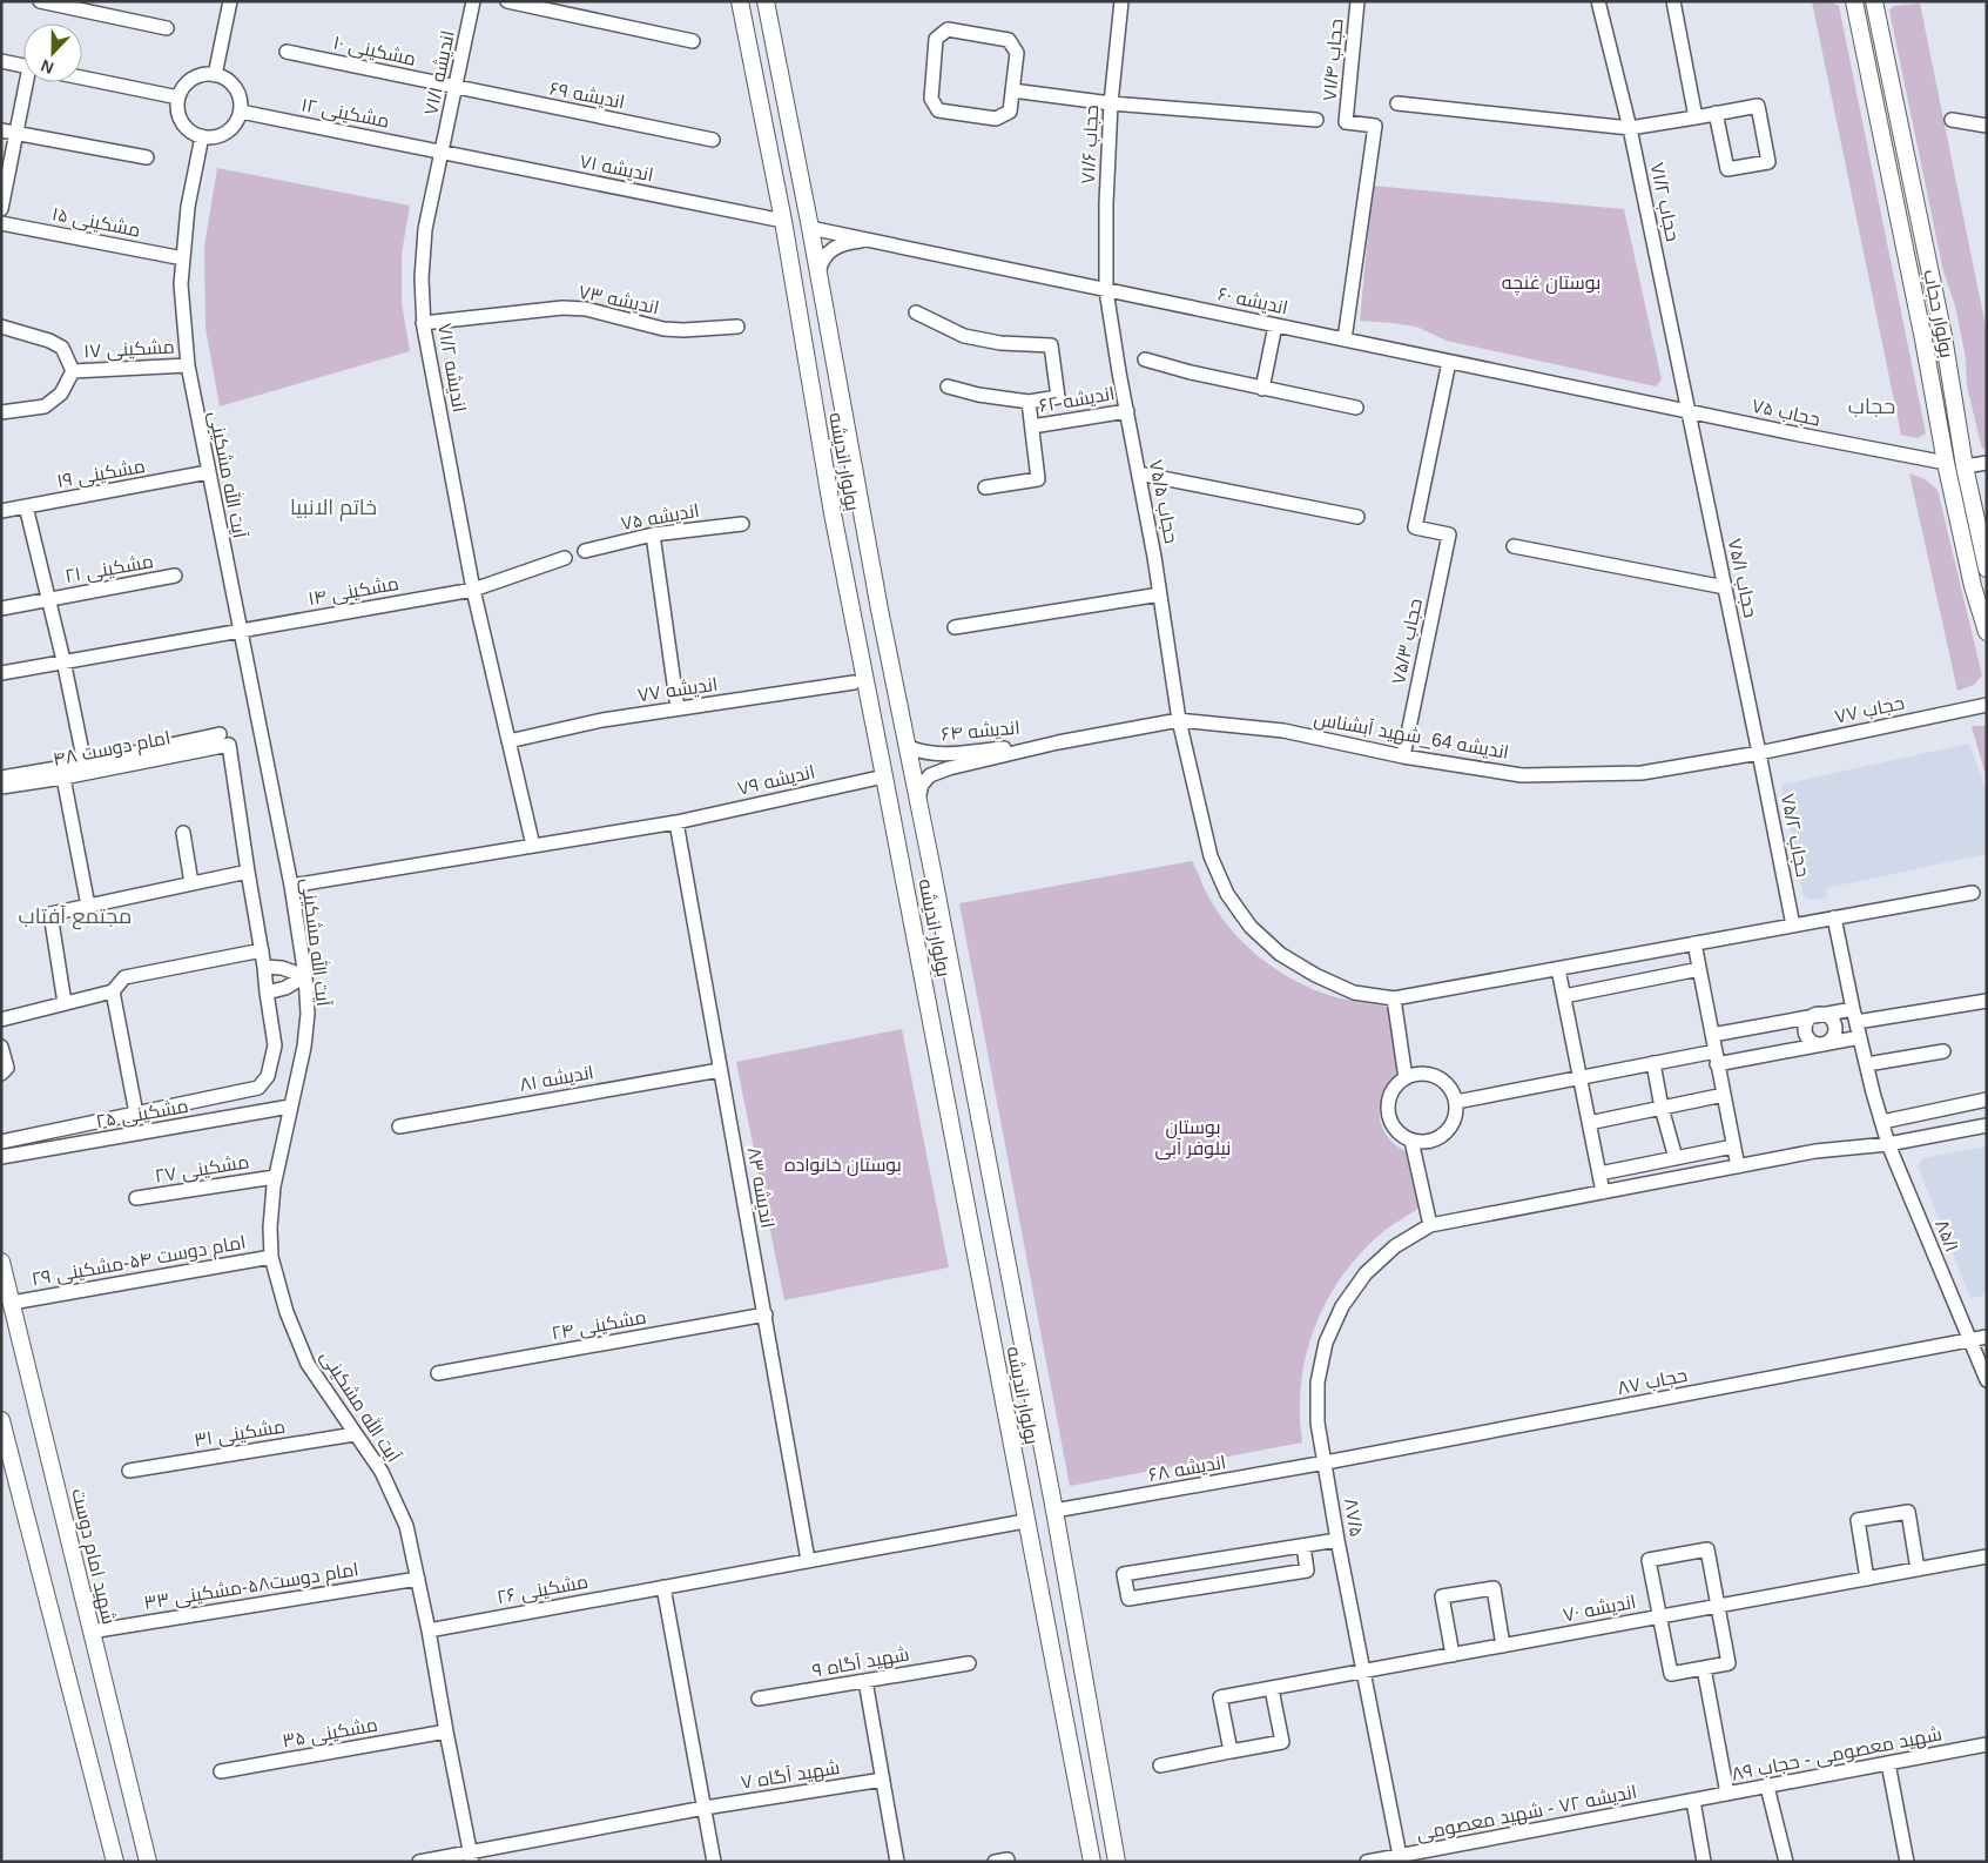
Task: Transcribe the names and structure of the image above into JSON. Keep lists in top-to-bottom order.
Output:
{
  "streets": {
    "main road": ["بولوار حجاب", "بولوار اندیشه", "شهید امام دوست"],
    "street": [
      "مشکینی ۱۰",
      "حجاب ۷۱/۴",
      "اندیشه ۷۱/۱",
      "اندیشه ۶۹",
      "مشکینی ۱۲",
      "حجاب ۷۱/۶",
      "اندیشه ۷۱",
      "حجاب ۷۱/۲",
      "مشکینی ۱۵",
      "اندیشه ۷۳",
      "اندیشه ۶۰",
      "مشکینی ۱۷",
      "اندیشه ۷۱/۲",
      "اندیشه ۶۲",
      "حجاب ۷۵",
      "مشکینی ۱۹",
      "آیت الله مشکینی",
      "حجاب ۷۵/۵",
      "اندیشه ۷۵",
      "مشکینی ۲۱",
      "حجاب ۷۵/۱",
      "مشکینی ۱۴",
      "حجاب ۷۵/۳",
      "اندیشه ۷۷",
      "حجاب ۷۷",
      "اندیشه ۶۴",
      "اندیشه 64_شهید آبشناس",
      "امام دوست ۴۸",
      "اندیشه ۷۹",
      "حجاب ۷۵/۲",
      "اندیشه ۸۱",
      "مشکینی ۲۵",
      "مشکینی ۲۷",
      "اندیشه ۸۳",
      "۸۵/۱",
      "امام دوست ۵۴-مشکینی ۲۹",
      "مشکینی ۲۴",
      "حجاب ۸۷",
      "مشکینی ۳۱",
      "اندیشه ۶۸",
      "۸۷/۵",
      "امام دوست۵۸-مشکینی ۳۳",
      "مشکینی ۲۶",
      "اندیشه ۷۰",
      "شهید آگاه ۹",
      "مشکینی ۳۵",
      "شهید معصومی - حجاب ۸۹",
      "شهید آگاه ۷",
      "اندیشه ۷۲ - شهید معصومی"
    ]
  },
  "crossings": [
    ["مشکینی ۱۰", "اندیشه ۷۱/۱"],
    ["مشکینی ۱۰", "اندیشه ۶۹"],
    ["حجاب ۷۱/۴", "اندیشه ۶۰"],
    ["اندیشه ۷۱/۱", "اندیشه ۶۹"],
    ["اندیشه ۷۱/۱", "مشکینی ۱۲"],
    ["اندیشه ۷۱/۱", "اندیشه ۷۱"],
    ["اندیشه ۷۱/۱", "اندیشه ۷۱/۲"],
    ["مشکینی ۱۲", "اندیشه ۷۱"],
    ["مشکینی ۱۲", "اندیشه ۷۱/۲"],
    ["مشکینی ۱۲", "آیت الله مشکینی"],
    ["حجاب ۷۱/۶", "اندیشه ۶۰"],
    ["حجاب ۷۱/۶", "حجاب ۷۵/۵"],
    ["اندیشه ۷۱", "اندیشه ۷۱/۲"],
    ["اندیشه ۷۱", "بولوار اندیشه"],
    ["حجاب ۷۱/۲", "اندیشه ۶۰"],
    ["حجاب ۷۱/۲", "حجاب ۷۵"],
    ["حجاب ۷۱/۲", "حجاب ۷۵/۱"],
    ["مشکینی ۱۵", "آیت الله مشکینی"],
    ["اندیشه ۷۳", "اندیشه ۷۱/۲"],
    ["اندیشه ۶۰", "حجاب ۷۵"],
    ["اندیشه ۶۰", "بولوار اندیشه"],
    ["اندیشه ۶۰", "حجاب ۷۵/۵"],
    ["اندیشه ۶۰", "حجاب ۷۵/۱"],
    ["اندیشه ۶۰", "حجاب ۷۵/۳"],
    ["بولوار حجاب", "حجاب ۷۵"],
    ["مشکینی ۱۷", "آیت الله مشکینی"],
    ["اندیشه ۷۱/۲", "مشکینی ۱۴"],
    ["اندیشه ۷۱/۲", "اندیشه ۷۷"],
    ["اندیشه ۷۱/۲", "اندیشه ۷۹"],
    ["اندیشه ۶۲", "حجاب ۷۵/۵"],
    ["حجاب ۷۵", "حجاب ۷۵/۱"],
    ["بولوار اندیشه", "اندیشه ۶۴"],
    ["بولوار اندیشه", "اندیشه ۷۹"],
    ["بولوار اندیشه", "اندیشه ۶۸"],
    ["مشکینی ۱۹", "آیت الله مشکینی"],
    ["آیت الله مشکینی", "مشکینی ۱۴"],
    ["آیت الله مشکینی", "اندیشه ۷۹"],
    ["آیت الله مشکینی", "مشکینی ۲۵"],
    ["آیت الله مشکینی", "مشکینی ۲۷"],
    ["آیت الله مشکینی", "امام دوست ۵۴-مشکینی ۲۹"],
    ["آیت الله مشکینی", "مشکینی ۳۱"],
    ["آیت الله مشکینی", "امام دوست۵۸-مشکینی ۳۳"],
    ["آیت الله مشکینی", "مشکینی ۲۶"],
    ["آیت الله مشکینی", "مشکینی ۳۵"],
    ["آیت الله مشکینی", "شهید آگاه ۷"],
    ["حجاب ۷۵/۵", "اندیشه 64_شهید آبشناس"],
    ["حجاب ۷۵/۵", "حجاب ۷۵/۲"],
    ["حجاب ۷۵/۵", "۸۵/۱"],
    ["حجاب ۷۵/۱", "حجاب ۷۷"],
    ["حجاب ۷۵/۱", "اندیشه 64_شهید آبشناس"],
    ["حجاب ۷۵/۱", "حجاب ۷۵/۲"],
    ["حجاب ۷۵/۳", "اندیشه 64_شهید آبشناس"],
    ["حجاب ۷۷", "اندیشه 64_شهید آبشناس"],
    ["حجاب ۷۷", "حجاب ۷۵/۲"],
    ["اندیشه ۶۴", "اندیشه 64_شهید آبشناس"],
    ["اندیشه 64_شهید آبشناس", "حجاب ۷۵/۲"],
    ["اندیشه ۷۹", "اندیشه ۸۳"],
    ["اندیشه ۸۱", "اندیشه ۸۳"],
    ["اندیشه ۸۳", "مشکینی ۲۴"],
    ["۸۵/۱", "حجاب ۸۷"],
    ["امام دوست ۵۴-مشکینی ۲۹", "شهید امام دوست"],
    ["حجاب ۸۷", "اندیشه ۶۸"],
    ["حجاب ۸۷", "۸۷/۵"],
    ["اندیشه ۶۸", "۸۷/۵"],
    ["۸۷/۵", "اندیشه ۷۰"],
    ["۸۷/۵", "اندیشه ۷۲ - شهید معصومی"],
    ["شهید امام دوست", "امام دوست۵۸-مشکینی ۳۳"],
    ["شهید معصومی - حجاب ۸۹", "اندیشه ۷۲ - شهید معصومی"]
  ],
  "districts": ["حجاب", "خاتم الانبیا", "مجتمع آفتاب"],
  "parks": ["بوستان غنچه", "بوستان نیلوفر آبی", "بوستان خانواده"],
  "north": "bottom"
}
